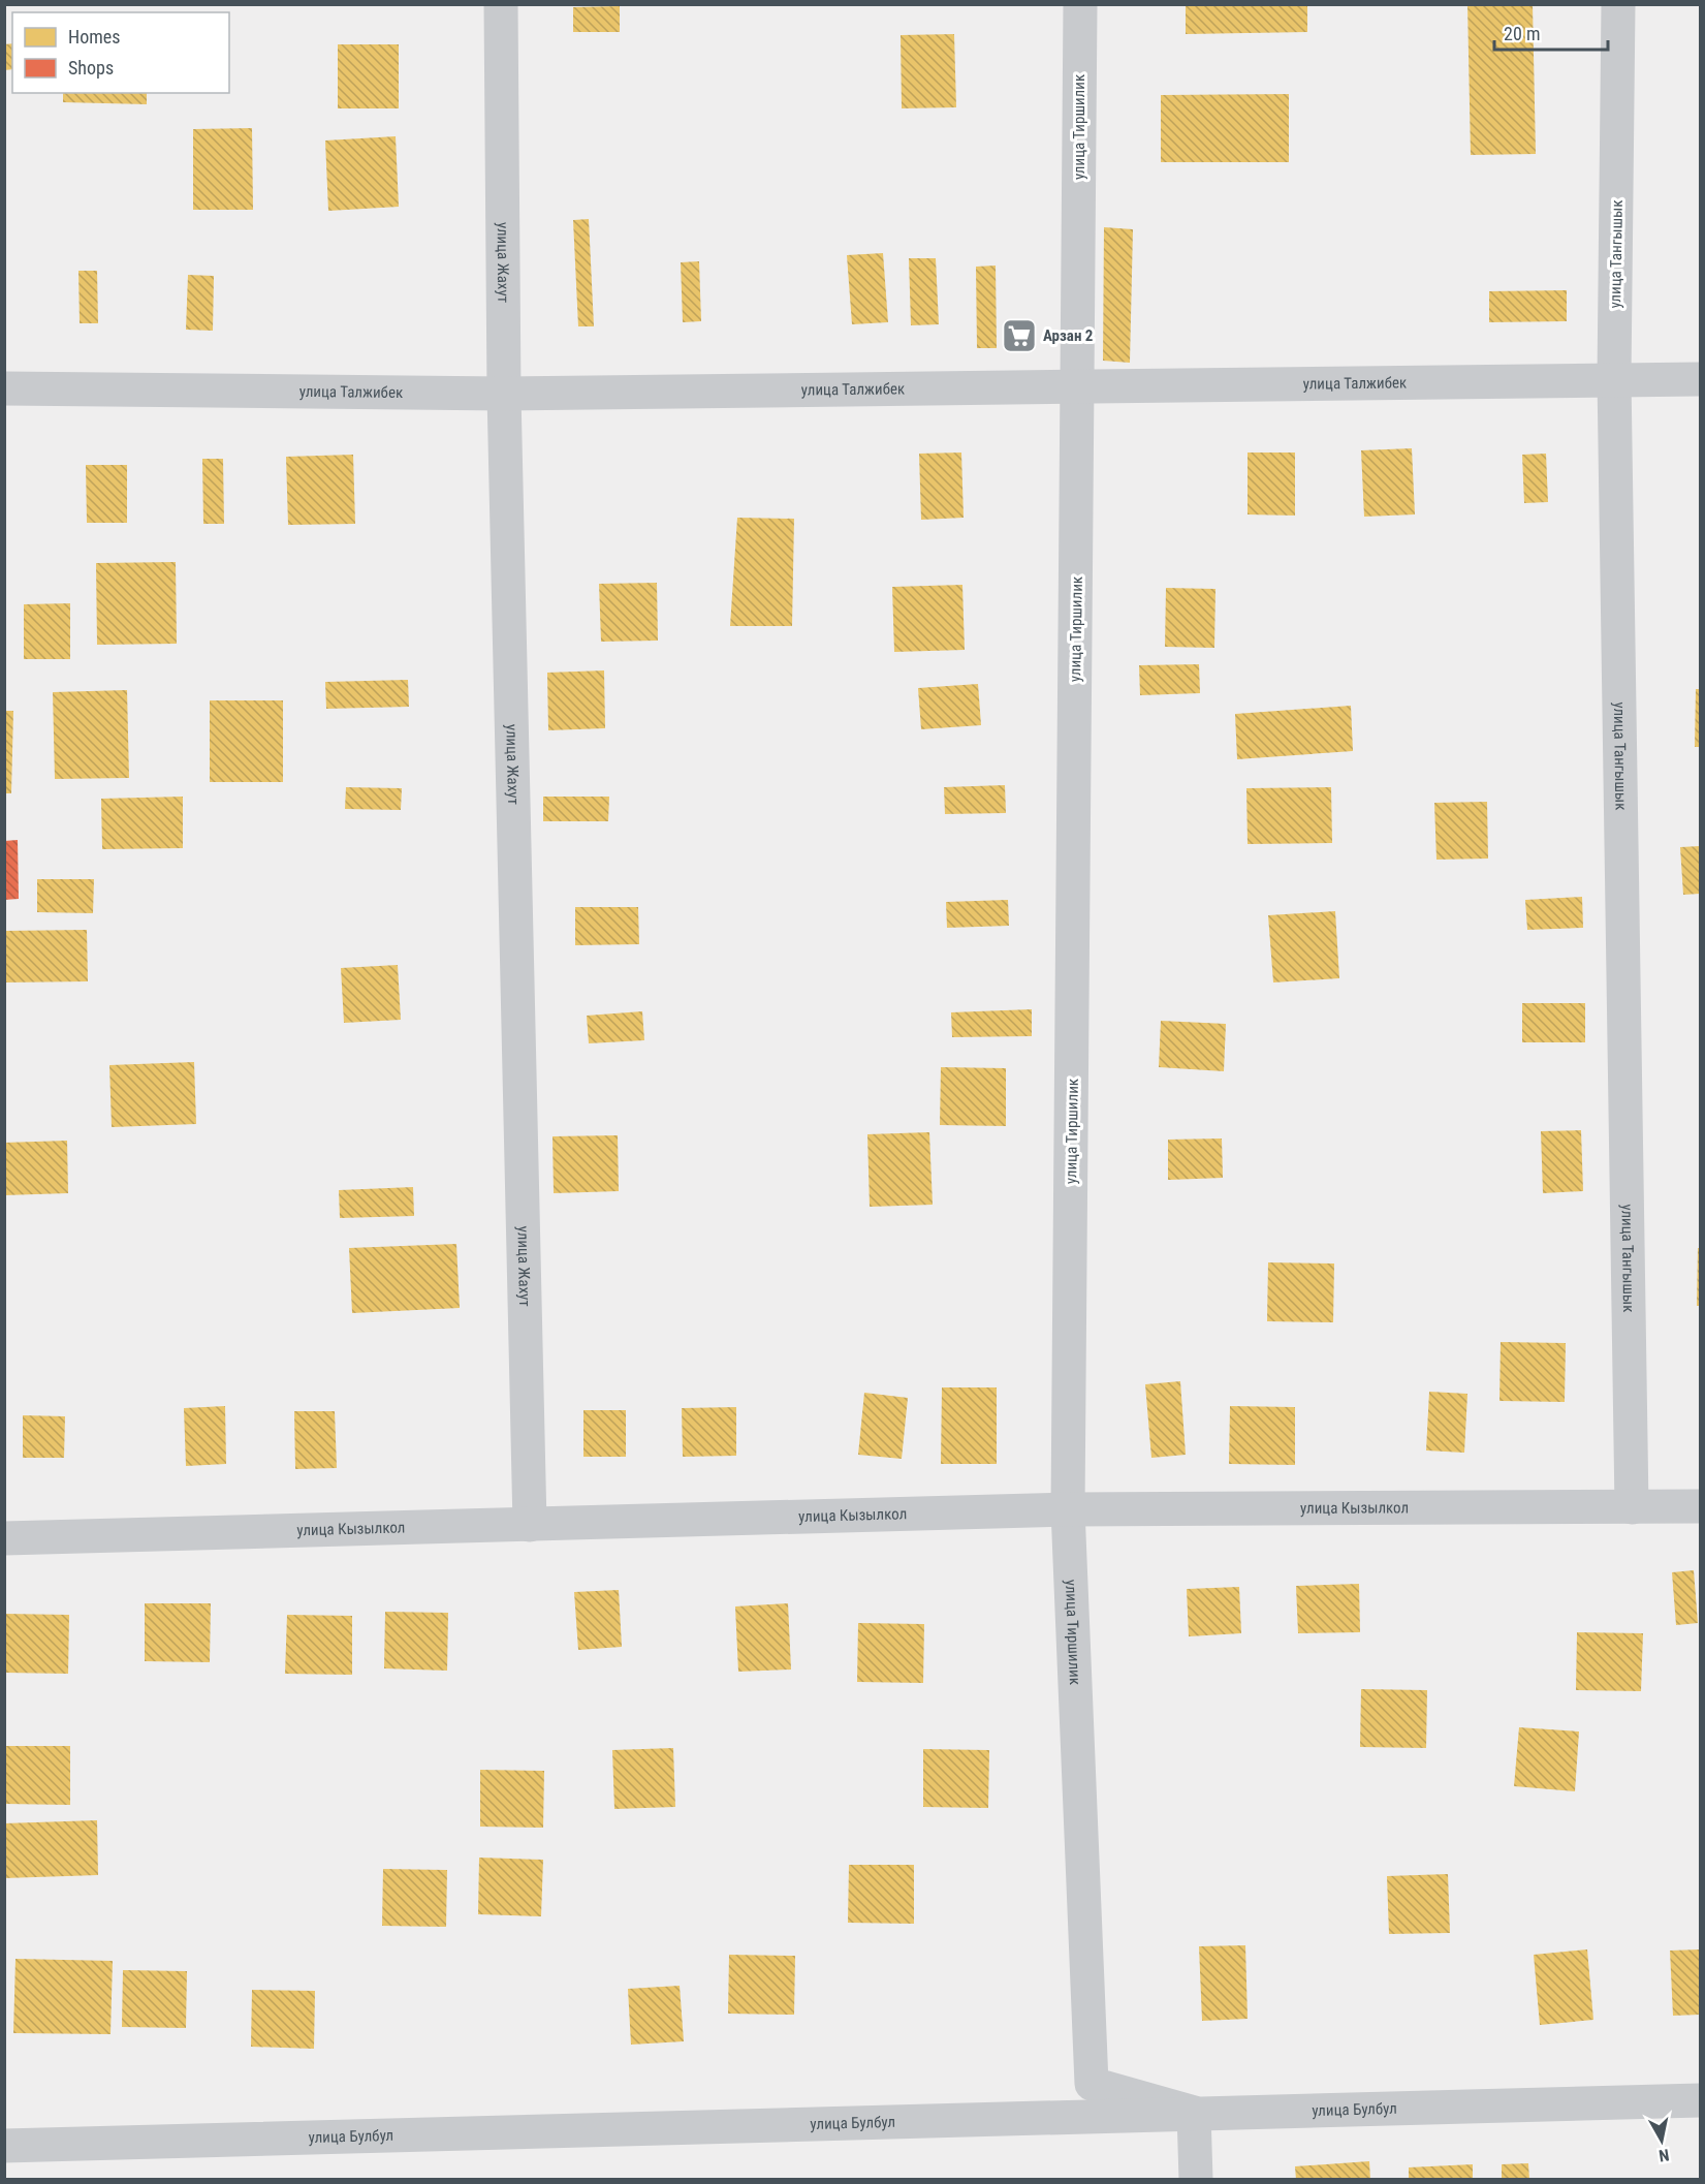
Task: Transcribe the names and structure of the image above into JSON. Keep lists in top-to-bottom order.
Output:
{
  "streets": {
    "street": [
      "улица Тиршилик",
      "улица Тангышык",
      "улица Жахут",
      "улица Талжибек",
      "улица Кызылкол",
      "улица Булбул"
    ]
  },
  "crossings": [
    ["улица Тиршилик", "улица Талжибек"],
    ["улица Тиршилик", "улица Кызылкол"],
    ["улица Тиршилик", "улица Булбул"],
    ["улица Тангышык", "улица Талжибек"],
    ["улица Тангышык", "улица Кызылкол"],
    ["улица Жахут", "улица Талжибек"],
    ["улица Жахут", "улица Кызылкол"]
  ],
  "places": {
    "supermarket": ["Арзан 2"]
  },
  "legend": ["Homes", "Shops"],
  "scale_bar": "20 m",
  "north": "bottom"
}
